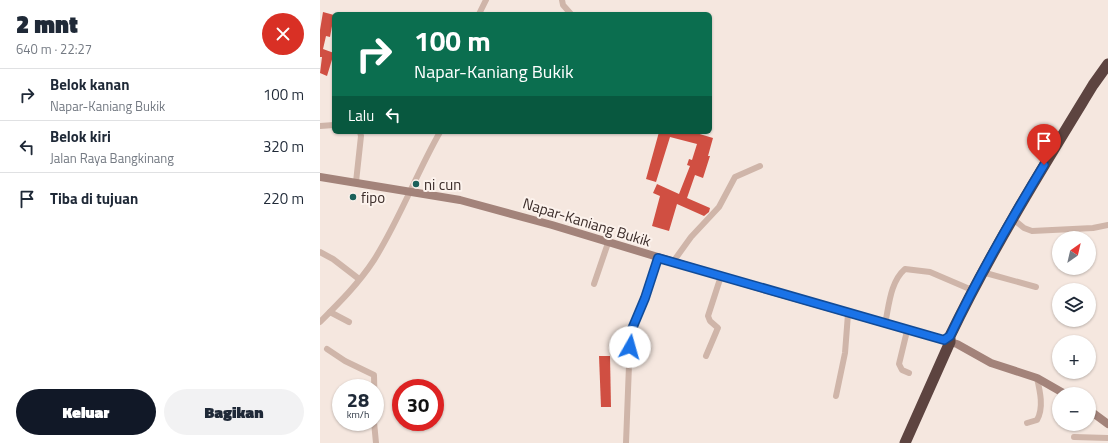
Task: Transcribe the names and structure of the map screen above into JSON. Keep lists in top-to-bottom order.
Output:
{
  "streets": {
    "street": ["Napar-Kaniang Bukik"]
  },
  "places": ["ni cun", "fipo"],
  "north": "top right",
  "page": {
    "heading": ["2 mnt", "640 m · 22:27"],
    "turn": ["100 m", "Napar-Kaniang Bukik"],
    "list": [
      {
        "name": "Belok kanan",
        "note": "Napar-Kaniang Bukik",
        "value": "100 m"
      },
      {
        "name": "Belok kiri",
        "note": "Jalan Raya Bangkinang",
        "value": "320 m"
      },
      {
        "name": "Tiba di tujuan",
        "value": "220 m"
      }
    ],
    "then": "Lalu",
    "map_buttons": ["+", "−"],
    "speed": "28 km/h",
    "limit": "30",
    "buttons": ["Keluar", "Bagikan"]
  }
}
